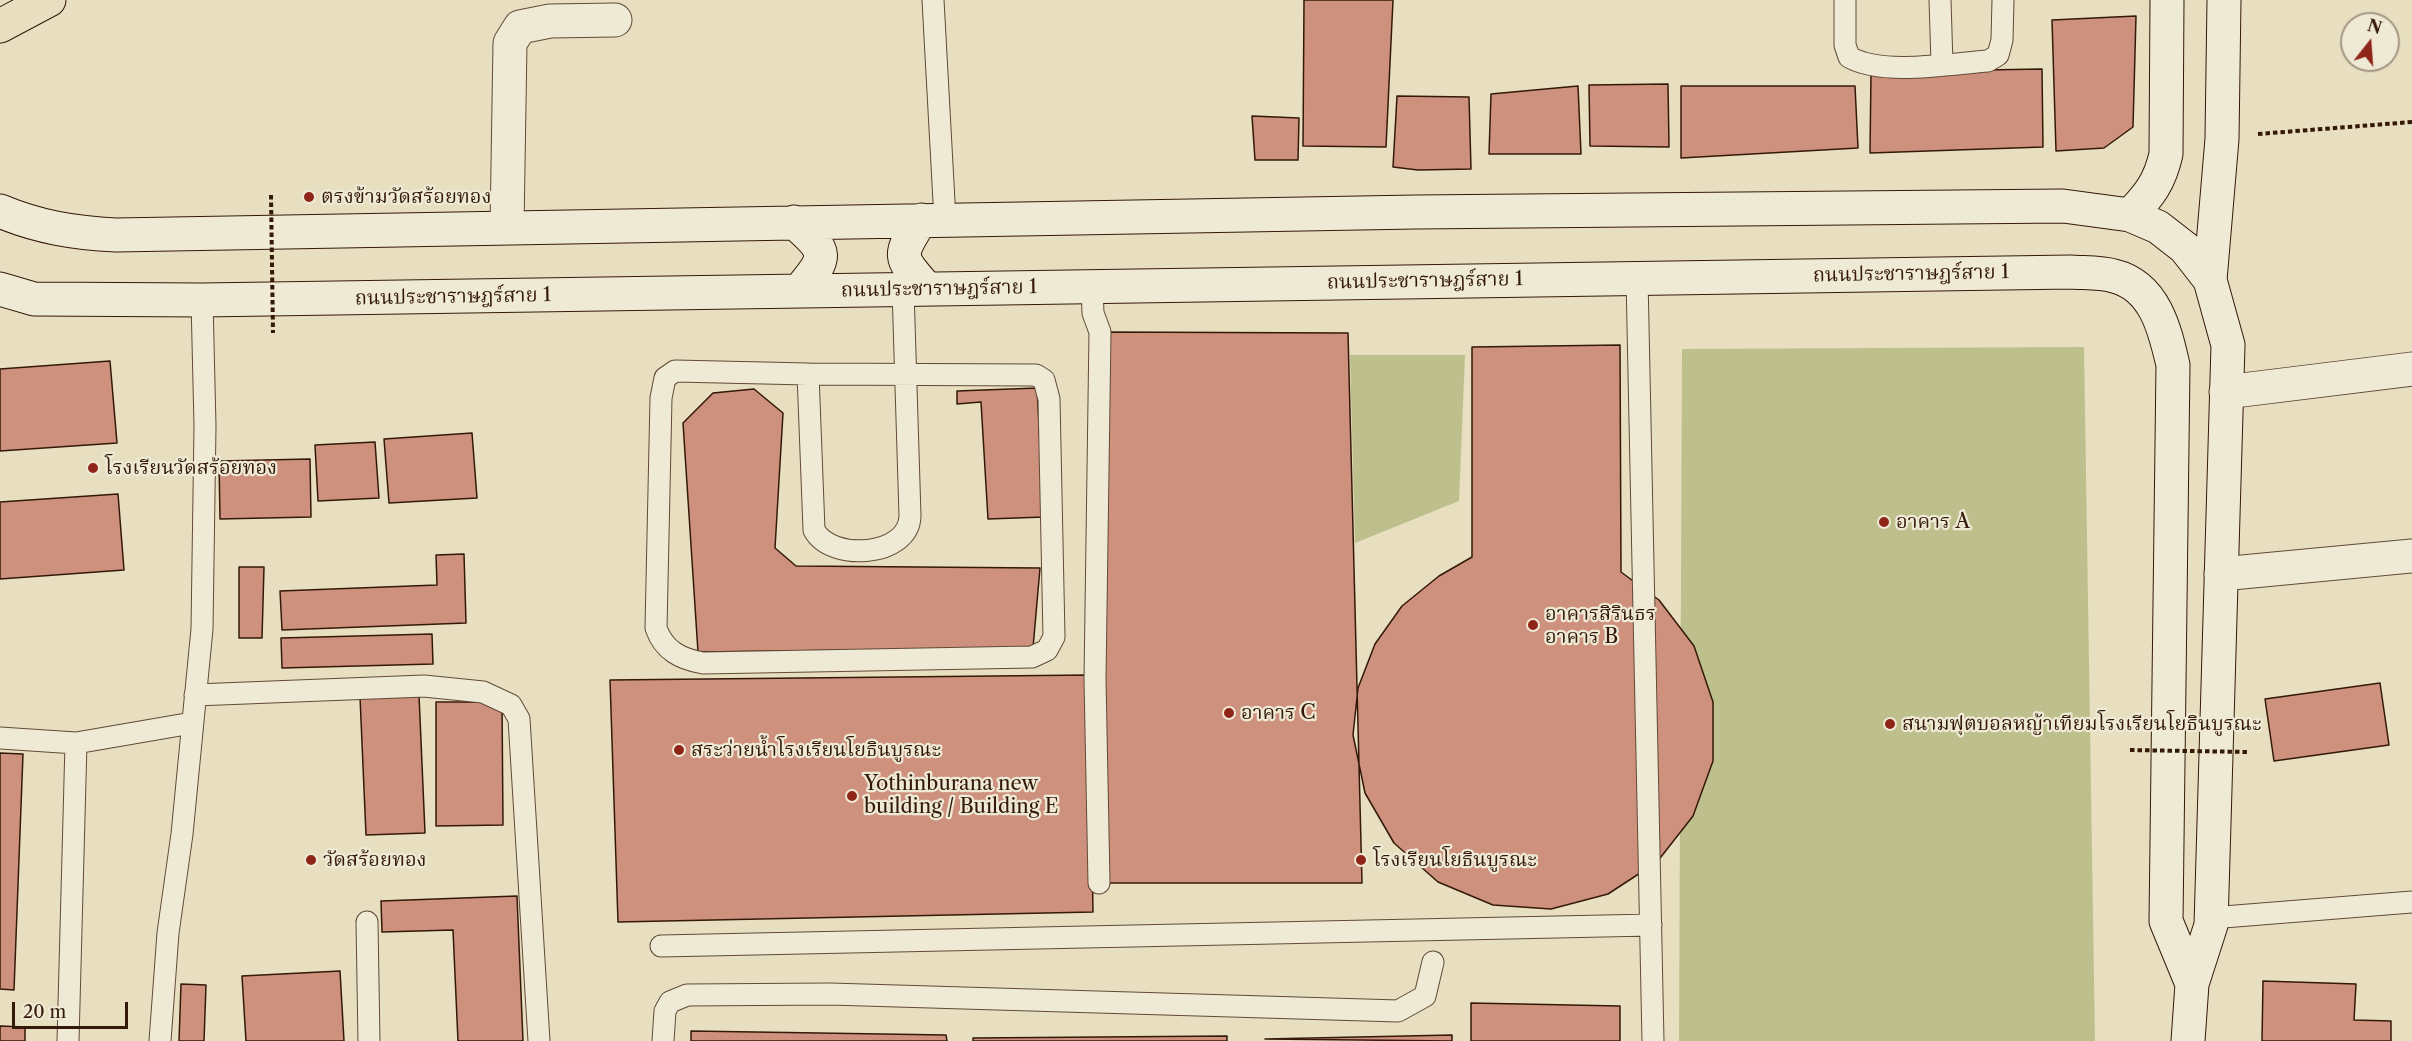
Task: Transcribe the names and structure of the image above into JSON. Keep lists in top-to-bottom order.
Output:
{
  "streets": {
    "main road": ["ถนนประชาราษฎร์สาย 1"]
  },
  "places": [
    "ตรงข้ามวัดสร้อยทอง",
    "โรงเรียนวัดสร้อยทอง",
    "อาคาร A",
    "อาคารสิรินธร อาคาร B",
    "อาคาร C",
    "สนามฟุตบอลหญ้าเทียมโรงเรียนโยธินบูรณะ",
    "สระว่ายนํ้าโรงเรียนโยธินบูรณะ",
    "Yothinburana new building / Building E",
    "วัดสร้อยทอง",
    "โรงเรียนโยธินบูรณะ"
  ],
  "scale_bar": "20 m",
  "north": "top"
}
